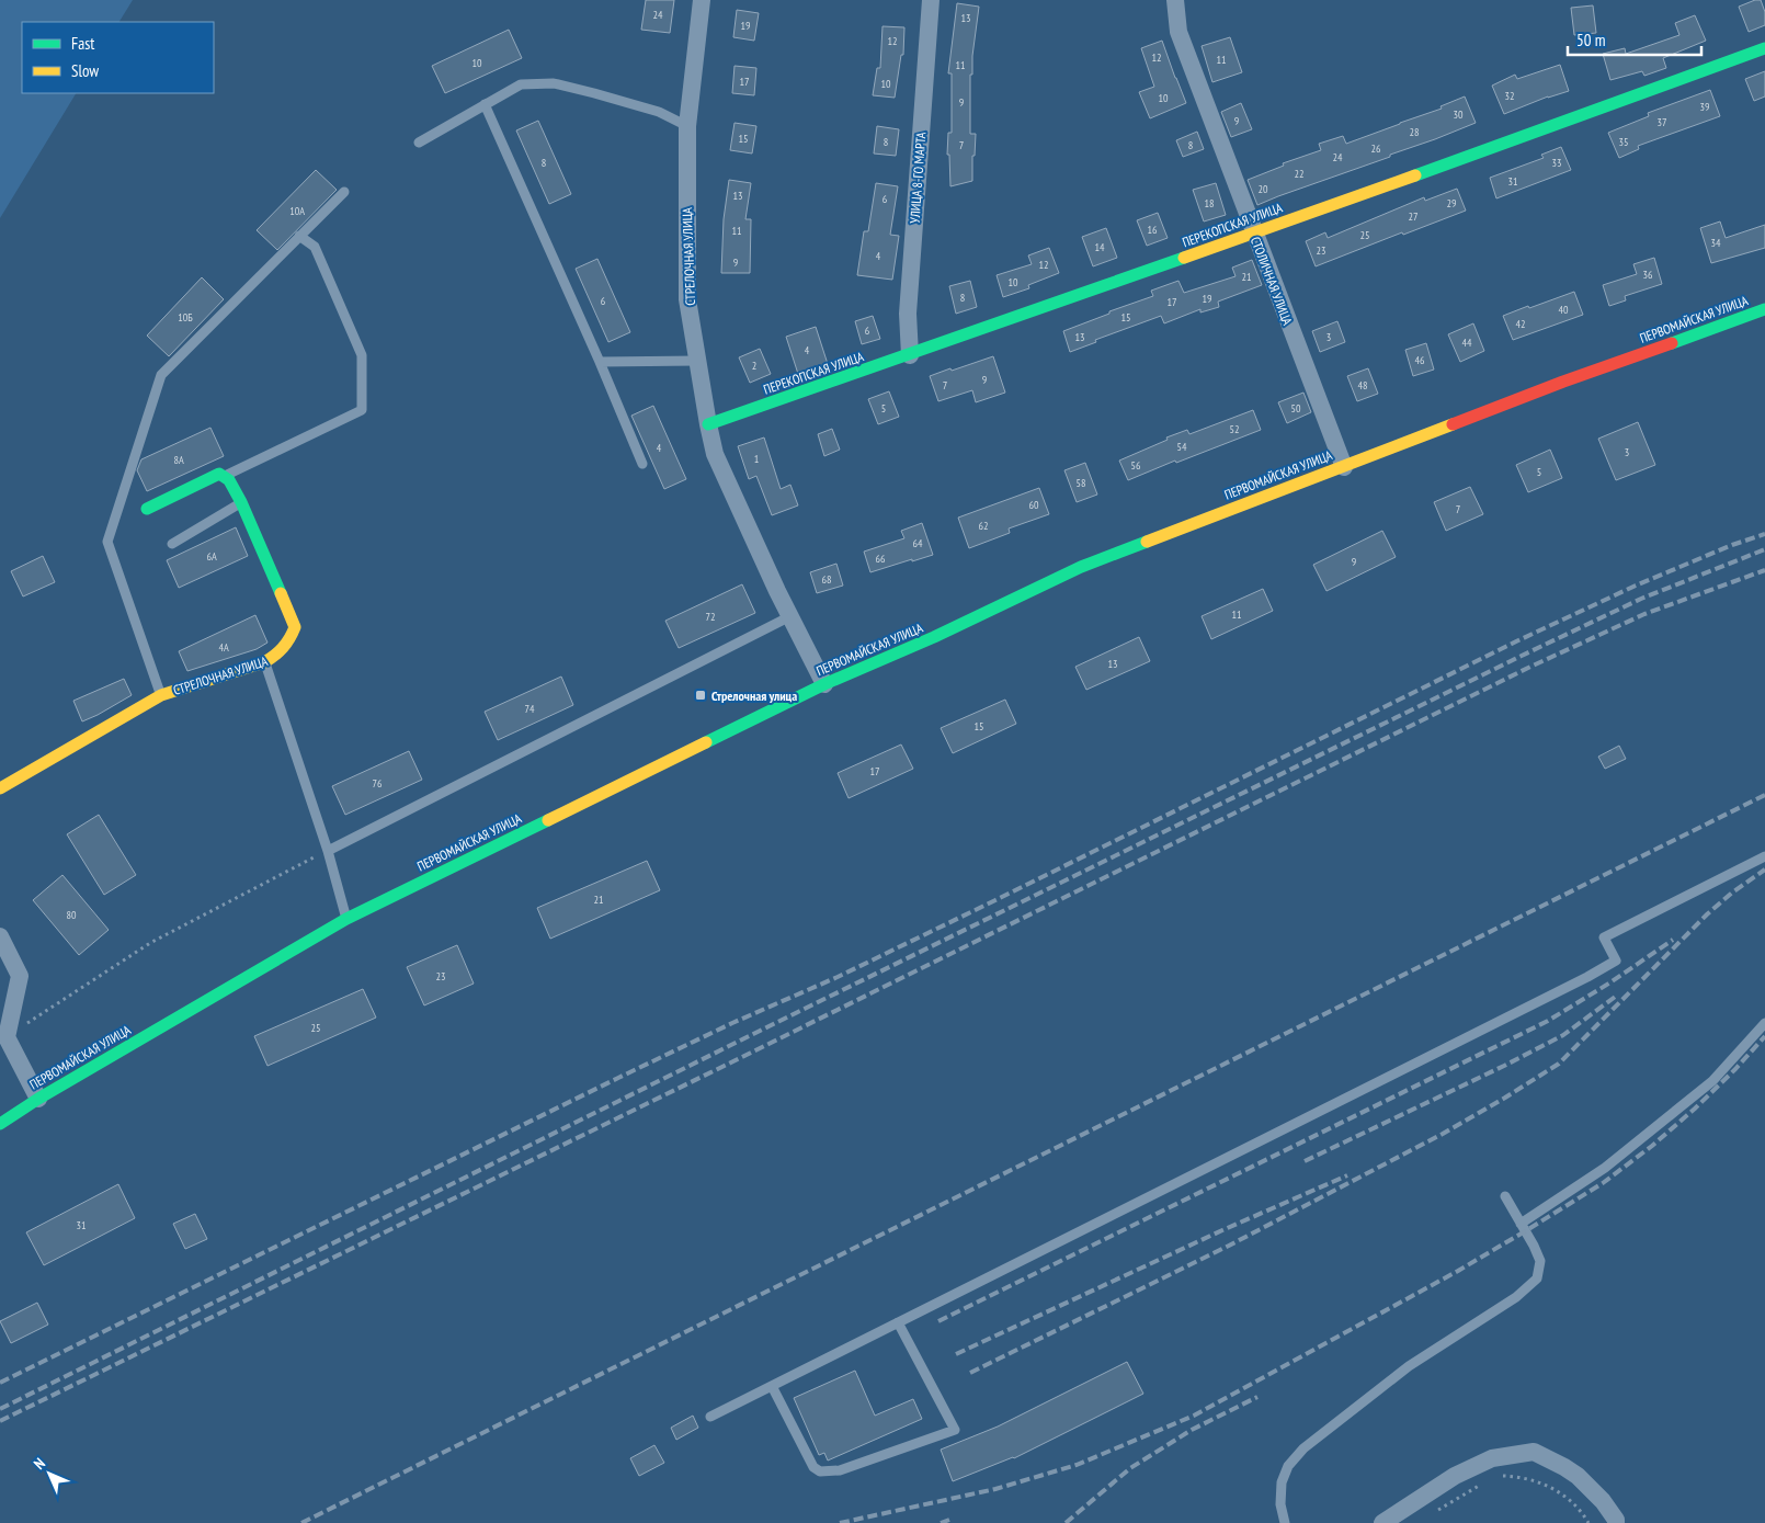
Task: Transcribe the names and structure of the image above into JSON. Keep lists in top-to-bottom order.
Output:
{
  "streets": {
    "main road": ["ПЕРЕКОПСКАЯ УЛИЦА", "СТРЕЛОЧНАЯ УЛИЦА", "ПЕРВОМАЙСКАЯ УЛИЦА"],
    "street": ["УЛИЦА 8-ГО МАРТА", "СТОЛИЧНАЯ УЛИЦА"]
  },
  "crossings": [
    ["УЛИЦА 8-ГО МАРТА", "ПЕРЕКОПСКАЯ УЛИЦА"],
    ["ПЕРЕКОПСКАЯ УЛИЦА", "СТРЕЛОЧНАЯ УЛИЦА"],
    ["ПЕРЕКОПСКАЯ УЛИЦА", "СТОЛИЧНАЯ УЛИЦА"],
    ["СТРЕЛОЧНАЯ УЛИЦА", "ПЕРВОМАЙСКАЯ УЛИЦА"],
    ["СТОЛИЧНАЯ УЛИЦА", "ПЕРВОМАЙСКАЯ УЛИЦА"]
  ],
  "places": {
    "transit": ["Стрелочная улица"]
  },
  "house_numbers": [
    "24",
    "13",
    "19",
    "12",
    "12",
    "11",
    "10",
    "11",
    "17",
    "10",
    "32",
    "10",
    "9",
    "39",
    "30",
    "9",
    "37",
    "28",
    "15",
    "8",
    "35",
    "7",
    "8",
    "26",
    "24",
    "8",
    "33",
    "22",
    "31",
    "20",
    "13",
    "6",
    "18",
    "29",
    "10А",
    "27",
    "16",
    "11",
    "25",
    "34",
    "14",
    "23",
    "4",
    "9",
    "12",
    "36",
    "21",
    "10",
    "8",
    "19",
    "6",
    "17",
    "40",
    "10Б",
    "15",
    "42",
    "6",
    "13",
    "3",
    "44",
    "4",
    "46",
    "2",
    "9",
    "7",
    "48",
    "5",
    "50",
    "52",
    "54",
    "4",
    "3",
    "1",
    "8А",
    "56",
    "5",
    "58",
    "60",
    "7",
    "62",
    "64",
    "6А",
    "66",
    "9",
    "68",
    "11",
    "72",
    "4А",
    "13",
    "74",
    "15",
    "17",
    "76",
    "21",
    "80",
    "23",
    "25",
    "31"
  ],
  "legend": ["Fast", "Slow"],
  "scale_bar": "50 m",
  "north": "top left"
}
